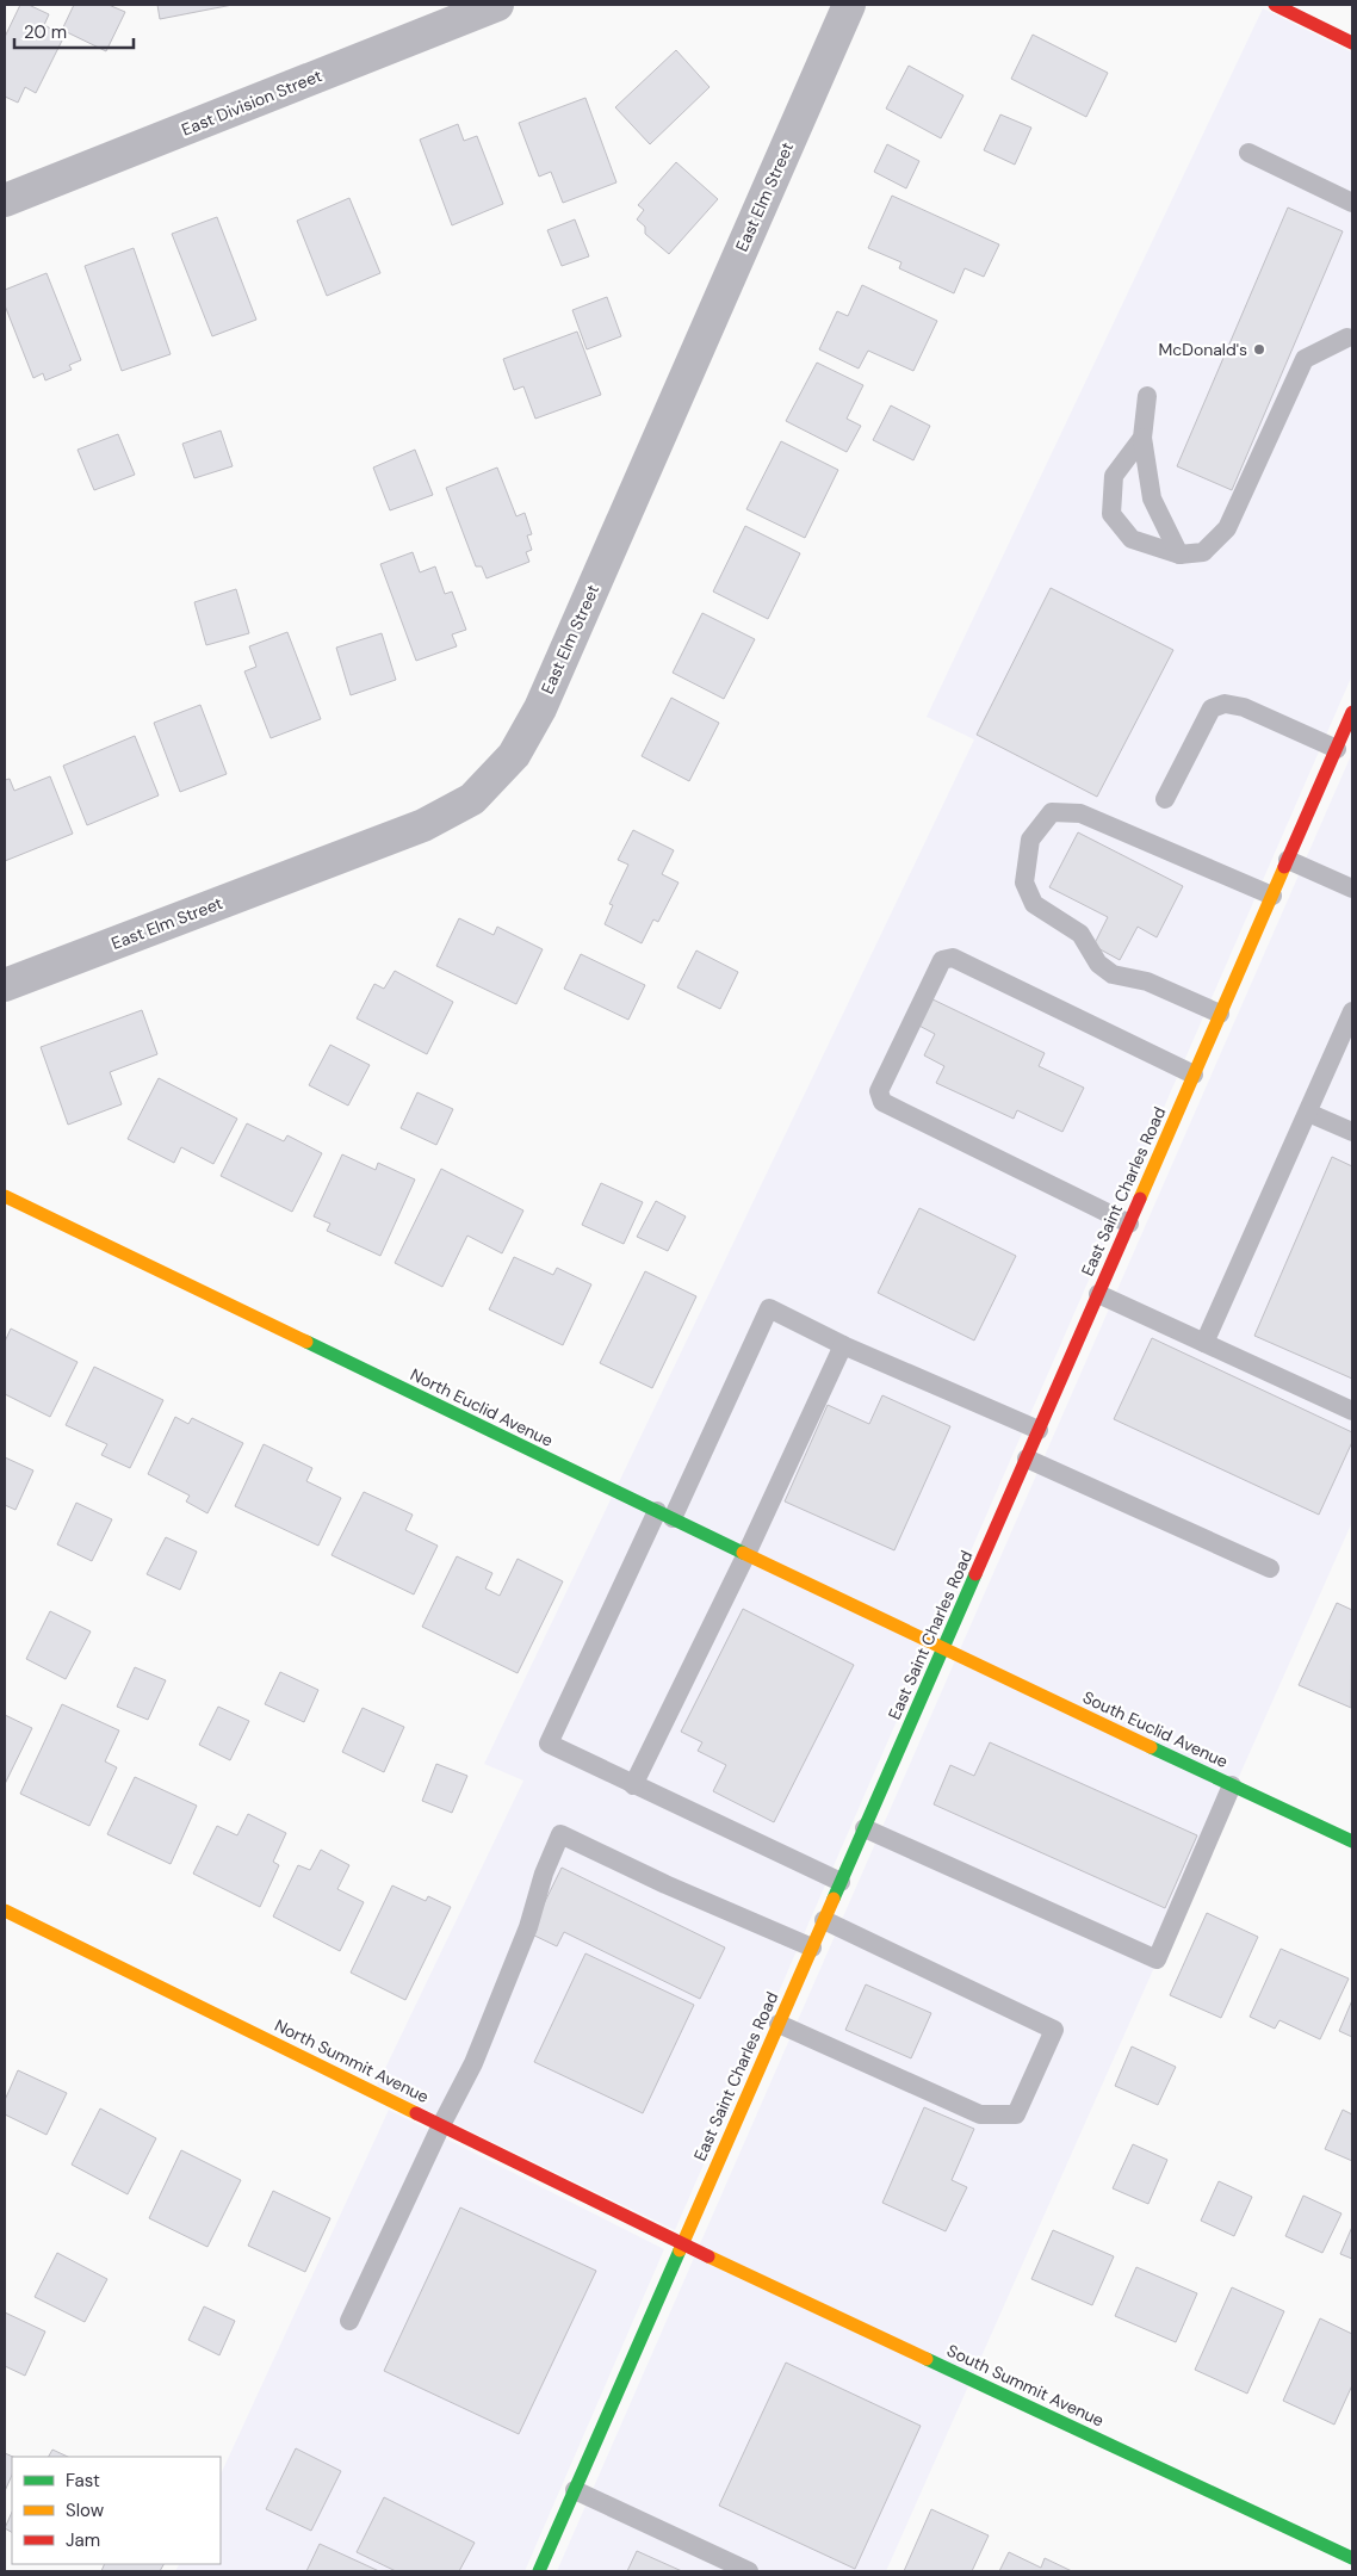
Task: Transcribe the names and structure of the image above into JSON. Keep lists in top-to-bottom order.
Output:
{
  "streets": {
    "street": [
      "East Division Street",
      "East Elm Street",
      "East Saint Charles Road",
      "North Euclid Avenue",
      "South Euclid Avenue",
      "North Summit Avenue",
      "South Summit Avenue"
    ]
  },
  "crossings": [
    ["East Saint Charles Road", "North Euclid Avenue"],
    ["East Saint Charles Road", "South Euclid Avenue"],
    ["East Saint Charles Road", "North Summit Avenue"],
    ["East Saint Charles Road", "South Summit Avenue"],
    ["North Euclid Avenue", "South Euclid Avenue"],
    ["North Summit Avenue", "South Summit Avenue"]
  ],
  "places": ["McDonald's"],
  "legend": ["Fast", "Slow", "Jam"],
  "scale_bar": "20 m"
}
